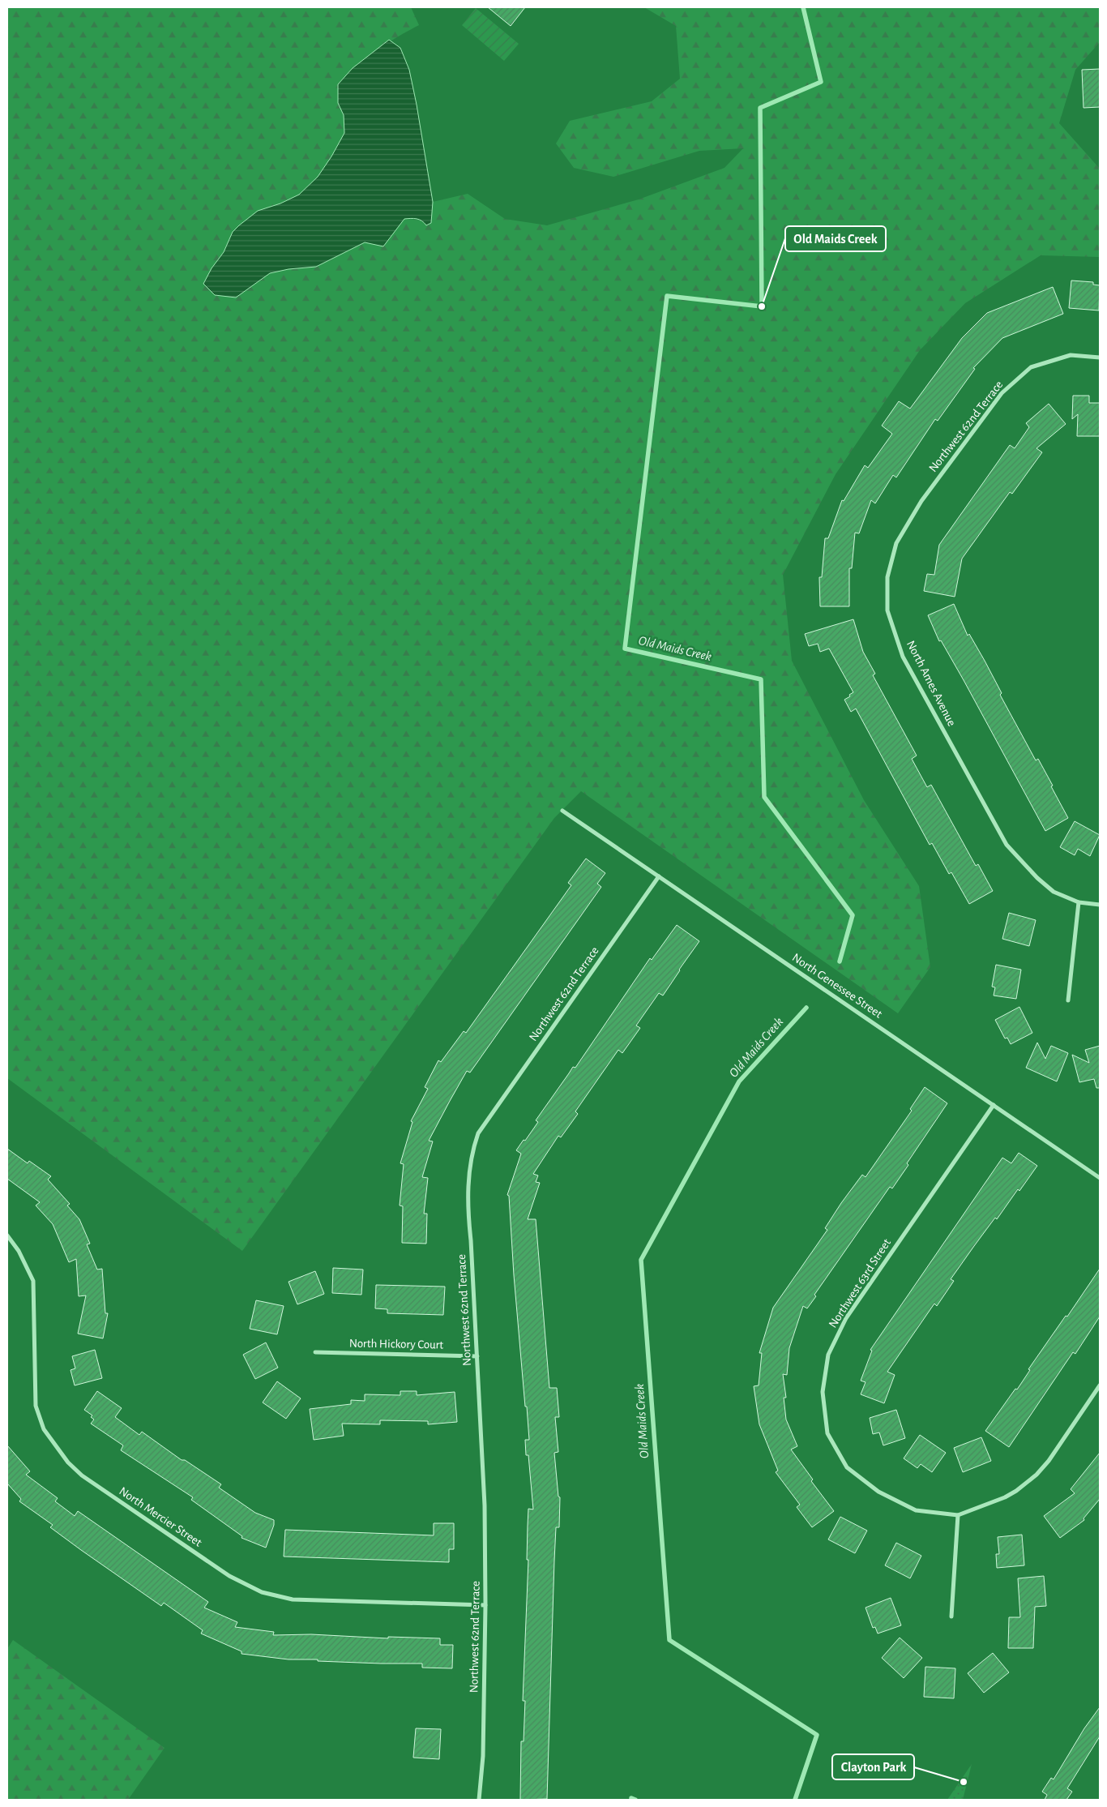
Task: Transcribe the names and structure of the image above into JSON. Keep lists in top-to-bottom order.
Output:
{
  "streets": {
    "street": [
      "Northwest 62nd Terrace",
      "North Ames Avenue",
      "North Genessee Street",
      "Northwest 63rd Street",
      "North Hickory Court",
      "North Mercier Street"
    ]
  },
  "crossings": [
    ["Northwest 62nd Terrace", "North Ames Avenue"],
    ["Northwest 62nd Terrace", "North Genessee Street"],
    ["Northwest 62nd Terrace", "North Hickory Court"],
    ["Northwest 62nd Terrace", "North Mercier Street"],
    ["North Genessee Street", "Northwest 63rd Street"]
  ],
  "water": ["Old Maids Creek"],
  "places": ["Old Maids Creek", "Clayton Park"]
}
